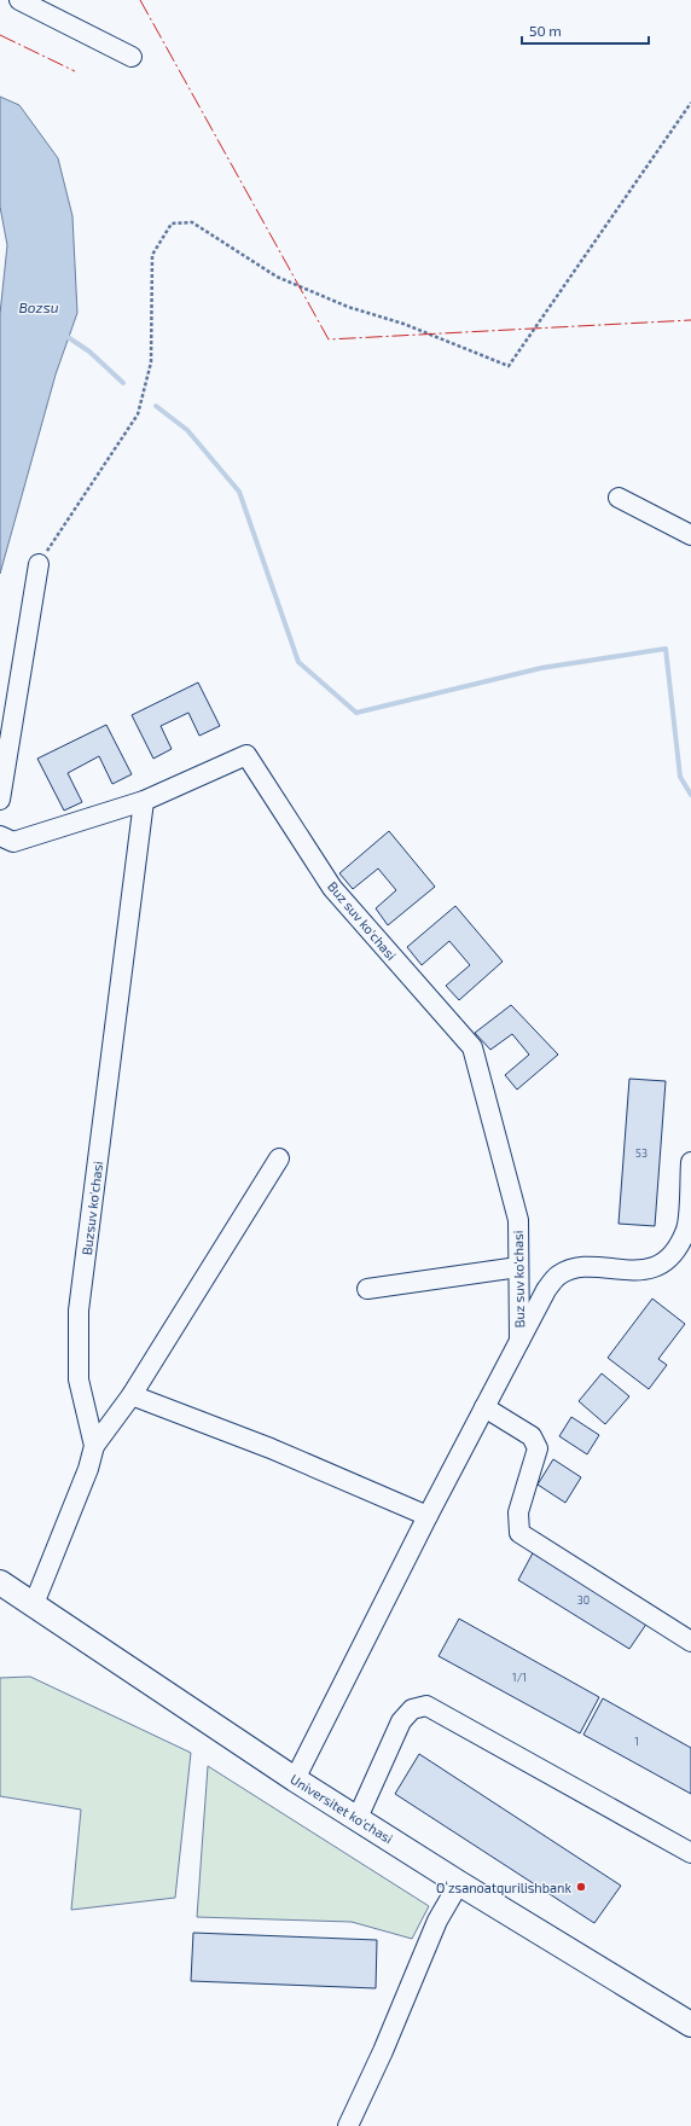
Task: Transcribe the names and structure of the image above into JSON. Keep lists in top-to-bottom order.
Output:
{
  "streets": {
    "main road": ["Universitet ko'chasi"],
    "street": ["Buz suv ko'chasi", "Buzsuv ko'chasi"]
  },
  "crossings": [
    ["Buz suv ko'chasi", "Buzsuv ko'chasi"],
    ["Buzsuv ko'chasi", "Universitet ko'chasi"]
  ],
  "water": ["Bozsu"],
  "places": ["Oʻzsanoatqurilishbank"],
  "house_numbers": [
    "53",
    "30",
    "1/1",
    "1"
  ],
  "scale_bar": "50 m"
}
